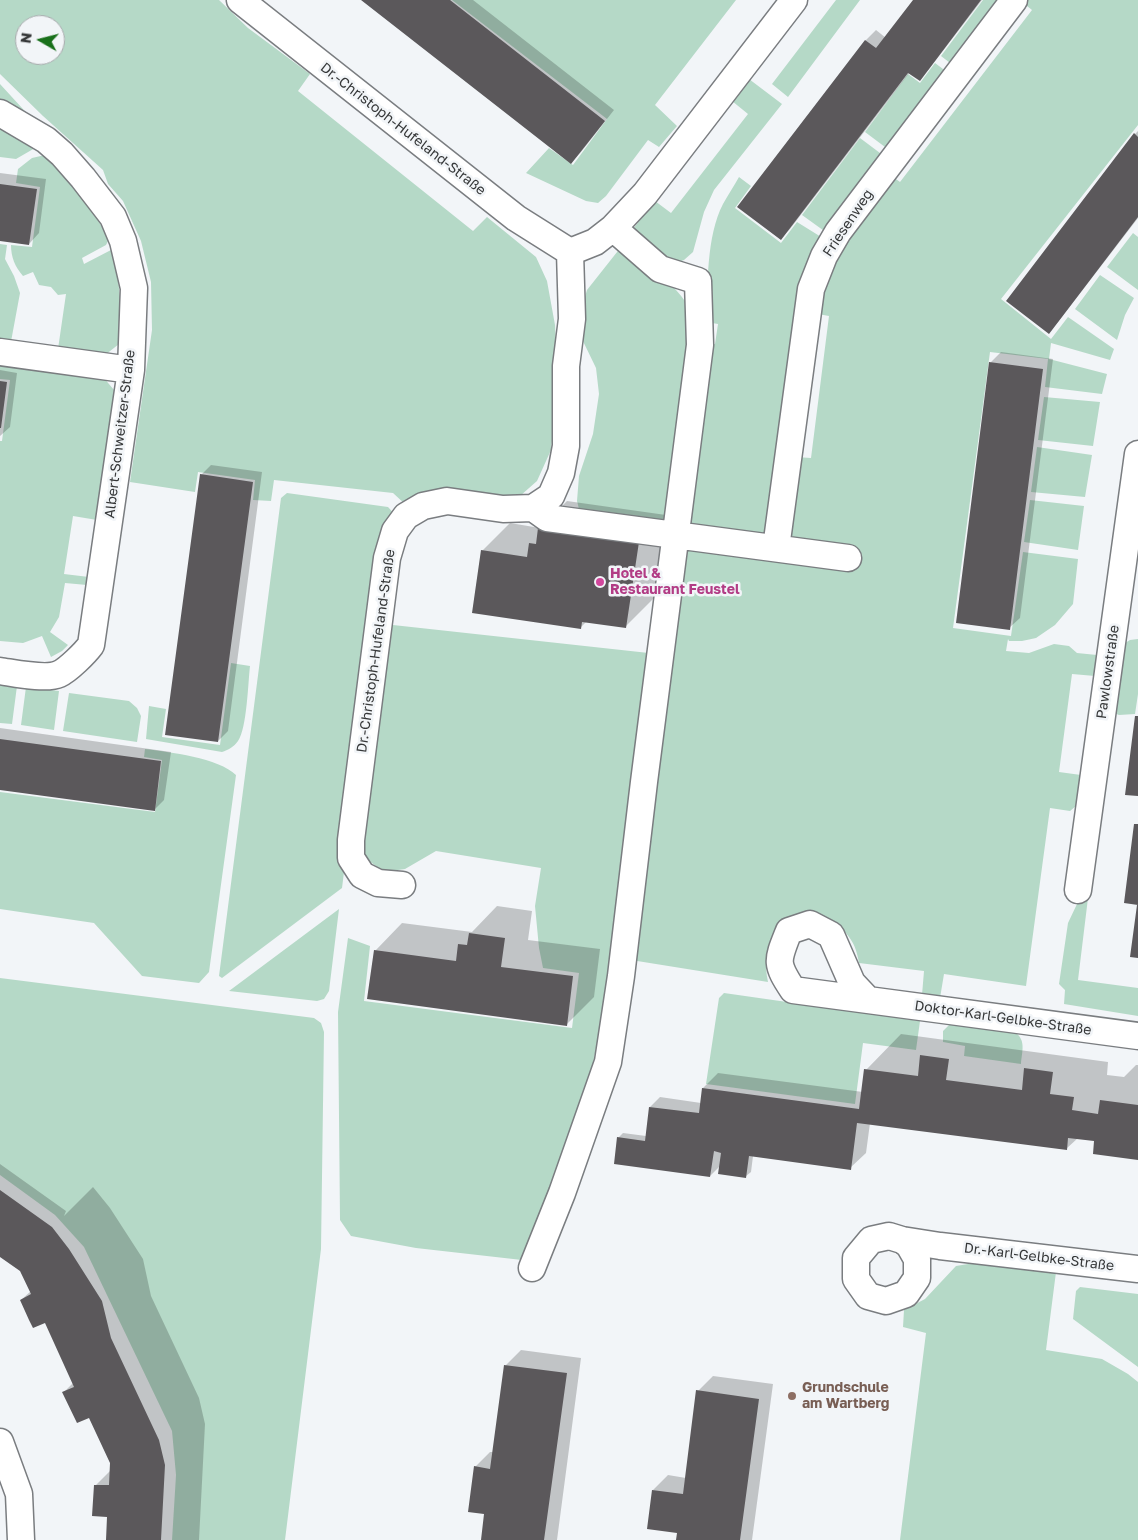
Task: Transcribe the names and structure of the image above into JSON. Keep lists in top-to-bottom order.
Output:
{
  "streets": {
    "street": [
      "Dr.-Christoph-Hufeland-Straße",
      "Friesenweg",
      "Albert-Schweitzer-Straße",
      "Pawlowstraße",
      "Doktor-Karl-Gelbke-Straße",
      "Dr.-Karl-Gelbke-Straße"
    ]
  },
  "crossings": [
    ["Dr.-Christoph-Hufeland-Straße", "Friesenweg"]
  ],
  "places": ["Hotel & Restaurant Feustel", "Grundschule am Wartberg"],
  "north": "left"
}
